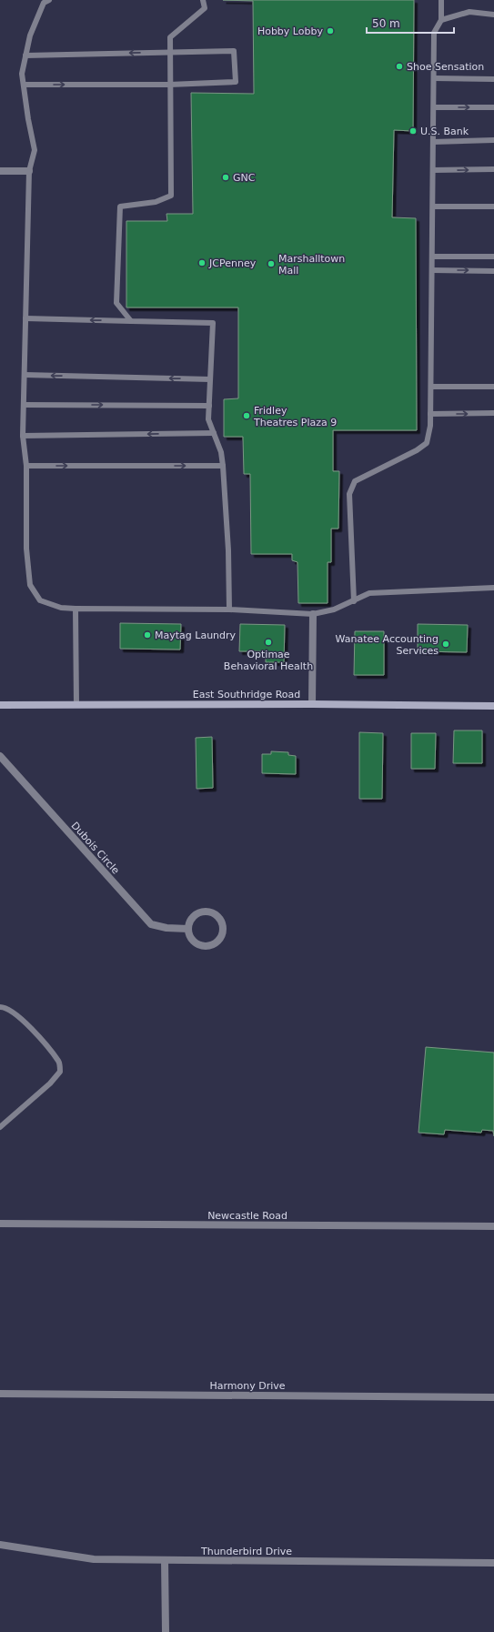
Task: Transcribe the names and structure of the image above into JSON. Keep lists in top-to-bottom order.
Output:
{
  "streets": {
    "street": [
      "East Southridge Road",
      "Dubois Circle",
      "Newcastle Road",
      "Harmony Drive",
      "Thunderbird Drive"
    ]
  },
  "places": [
    "Hobby Lobby",
    "Shoe Sensation",
    "U.S. Bank",
    "GNC",
    "JCPenney",
    "Marshalltown Mall",
    "Fridley Theatres Plaza 9",
    "Maytag Laundry",
    "Optimae Behavioral Health",
    "Wanatee Accounting Services"
  ],
  "scale_bar": "50 m"
}
